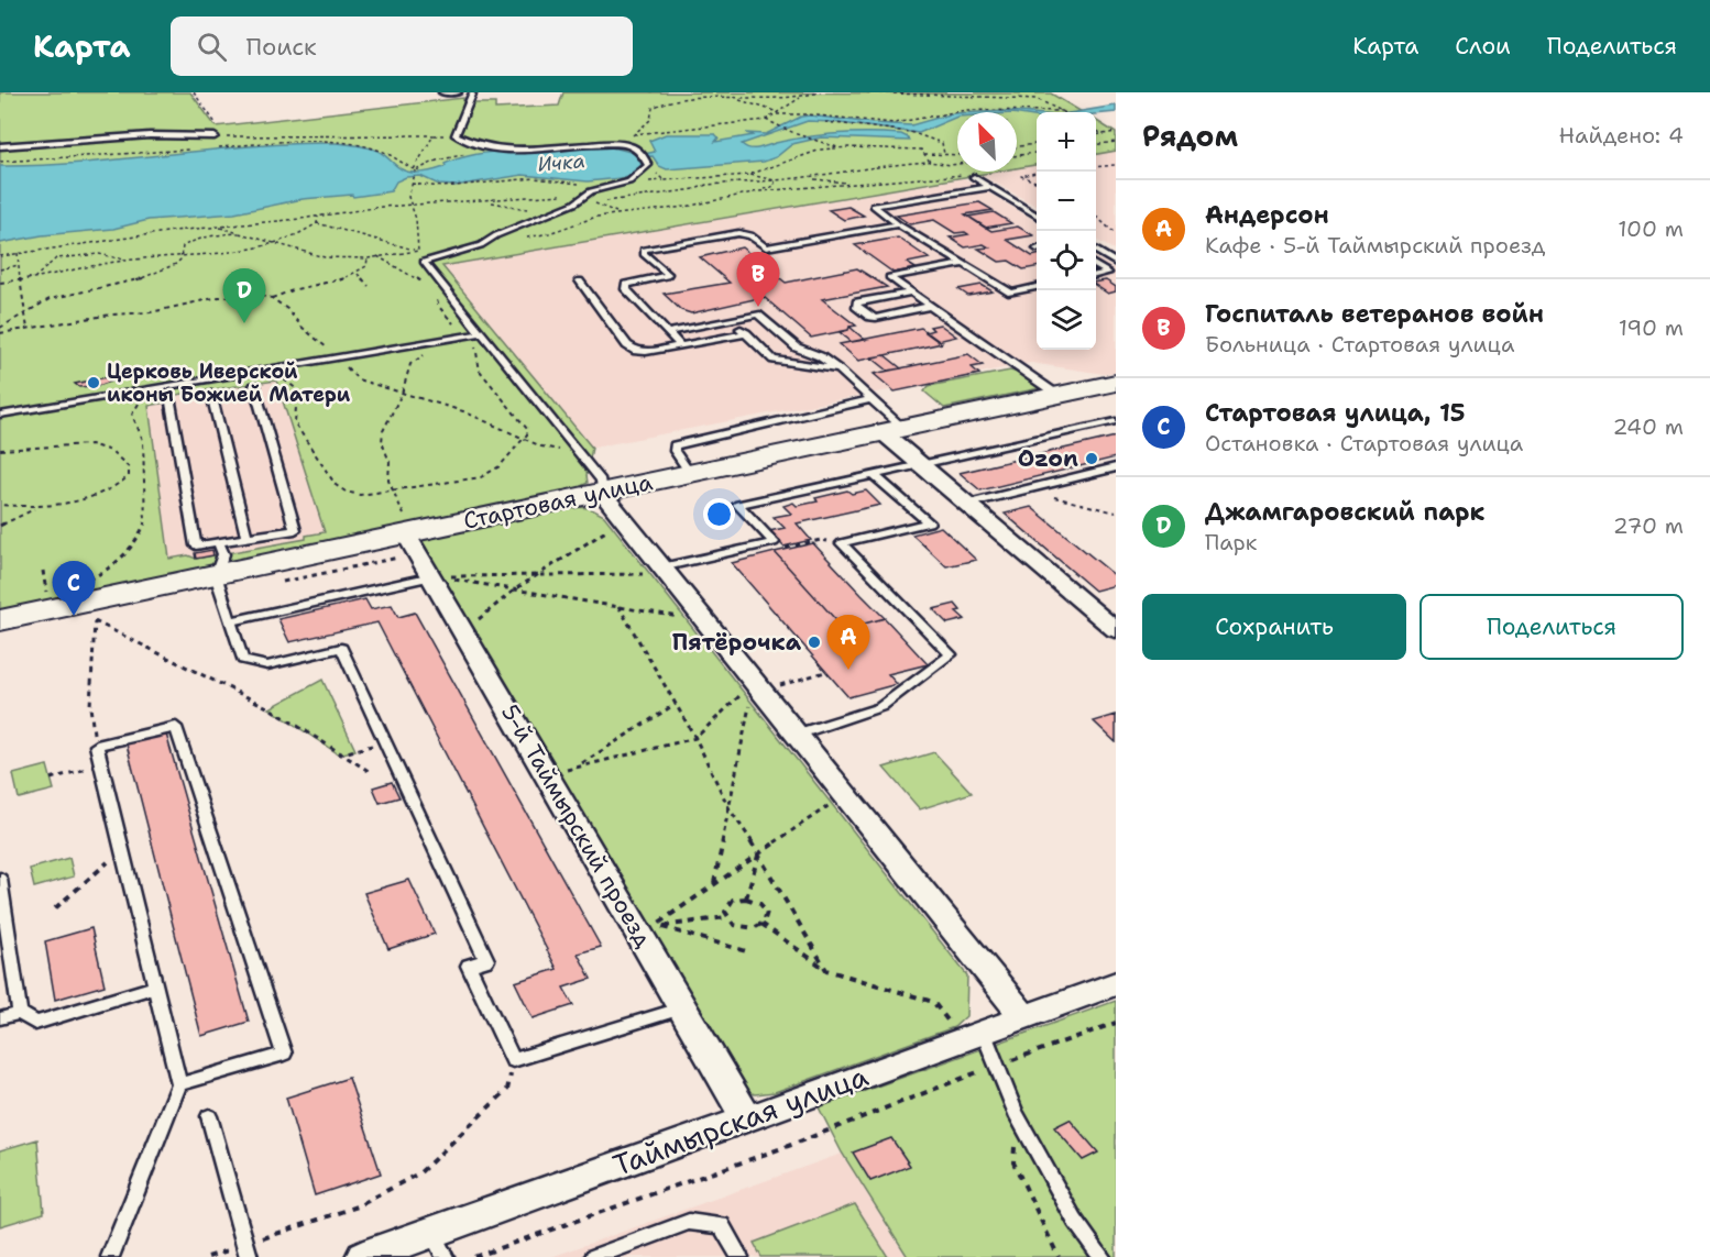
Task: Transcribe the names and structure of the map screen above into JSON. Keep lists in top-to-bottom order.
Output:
{
  "streets": {
    "street": ["Стартовая улица", "5-й Таймырский проезд", "Таймырская улица"]
  },
  "crossings": [
    ["Стартовая улица", "5-й Таймырский проезд"],
    ["5-й Таймырский проезд", "Таймырская улица"]
  ],
  "water": ["Ичка"],
  "places": ["Церковь Иверской иконы Божией Матери", "Ozon", "Пятёрочка"],
  "north": "top left",
  "page": {
    "header": "Карта",
    "search": "Поиск",
    "nav": ["Карта", "Слои", "Поделиться"],
    "heading": ["Рядом", "Найдено: 4"],
    "map_buttons": ["+", "−"],
    "list": [
      {
        "mark": "A",
        "name": "Андерсон",
        "note": "Кафе · 5-й Таймырский проезд",
        "value": "100 m"
      },
      {
        "mark": "B",
        "name": "Госпиталь ветеранов войн",
        "note": "Больница · Стартовая улица",
        "value": "190 m"
      },
      {
        "mark": "C",
        "name": "Стартовая улица, 15",
        "note": "Остановка · Стартовая улица",
        "value": "240 m"
      },
      {
        "mark": "D",
        "name": "Джамгаровский парк",
        "note": "Парк",
        "value": "270 m"
      }
    ],
    "pins": [
      "B",
      "D",
      "C",
      "A"
    ],
    "buttons": ["Сохранить", "Поделиться"]
  }
}
